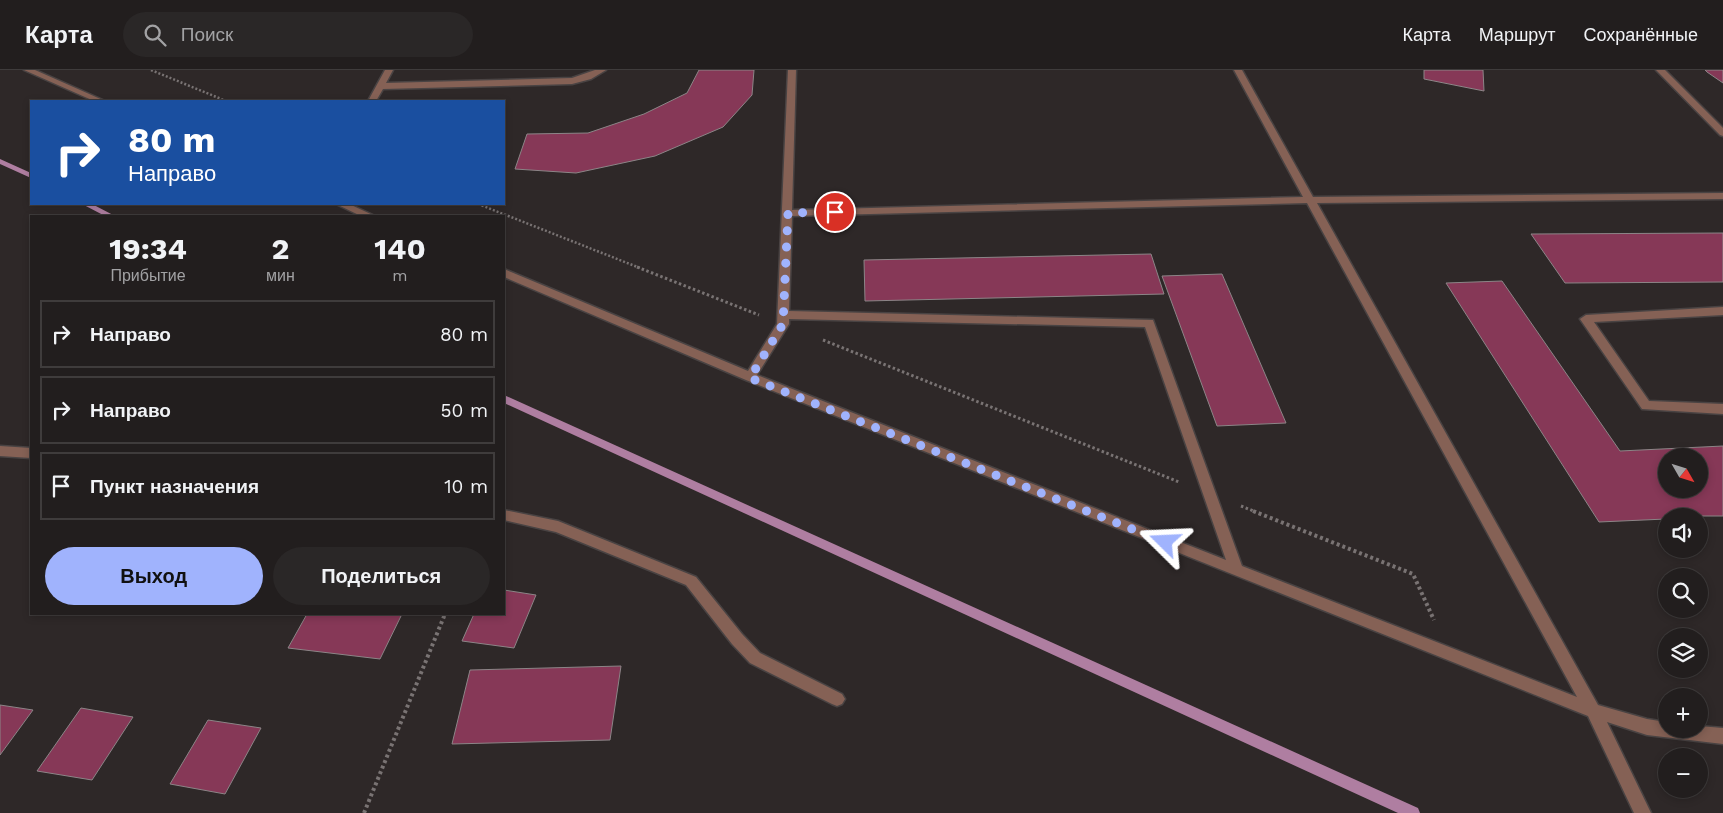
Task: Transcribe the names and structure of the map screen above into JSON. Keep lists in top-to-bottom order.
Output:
{
  "north": "bottom right",
  "page": {
    "header": "Карта",
    "search": "Поиск",
    "nav": ["Карта", "Маршрут", "Сохранённые"],
    "turn": ["80 m", "Направо"],
    "eta": [
      "19:34",
      "Прибытие",
      "2",
      "мин",
      "140",
      "m"
    ],
    "list": [
      {
        "name": "Направо",
        "value": "80 m"
      },
      {
        "name": "Направо",
        "value": "50 m"
      },
      {
        "name": "Пункт назначения",
        "value": "10 m"
      }
    ],
    "map_buttons": ["+", "−"],
    "buttons": ["Выход", "Поделиться"]
  }
}
